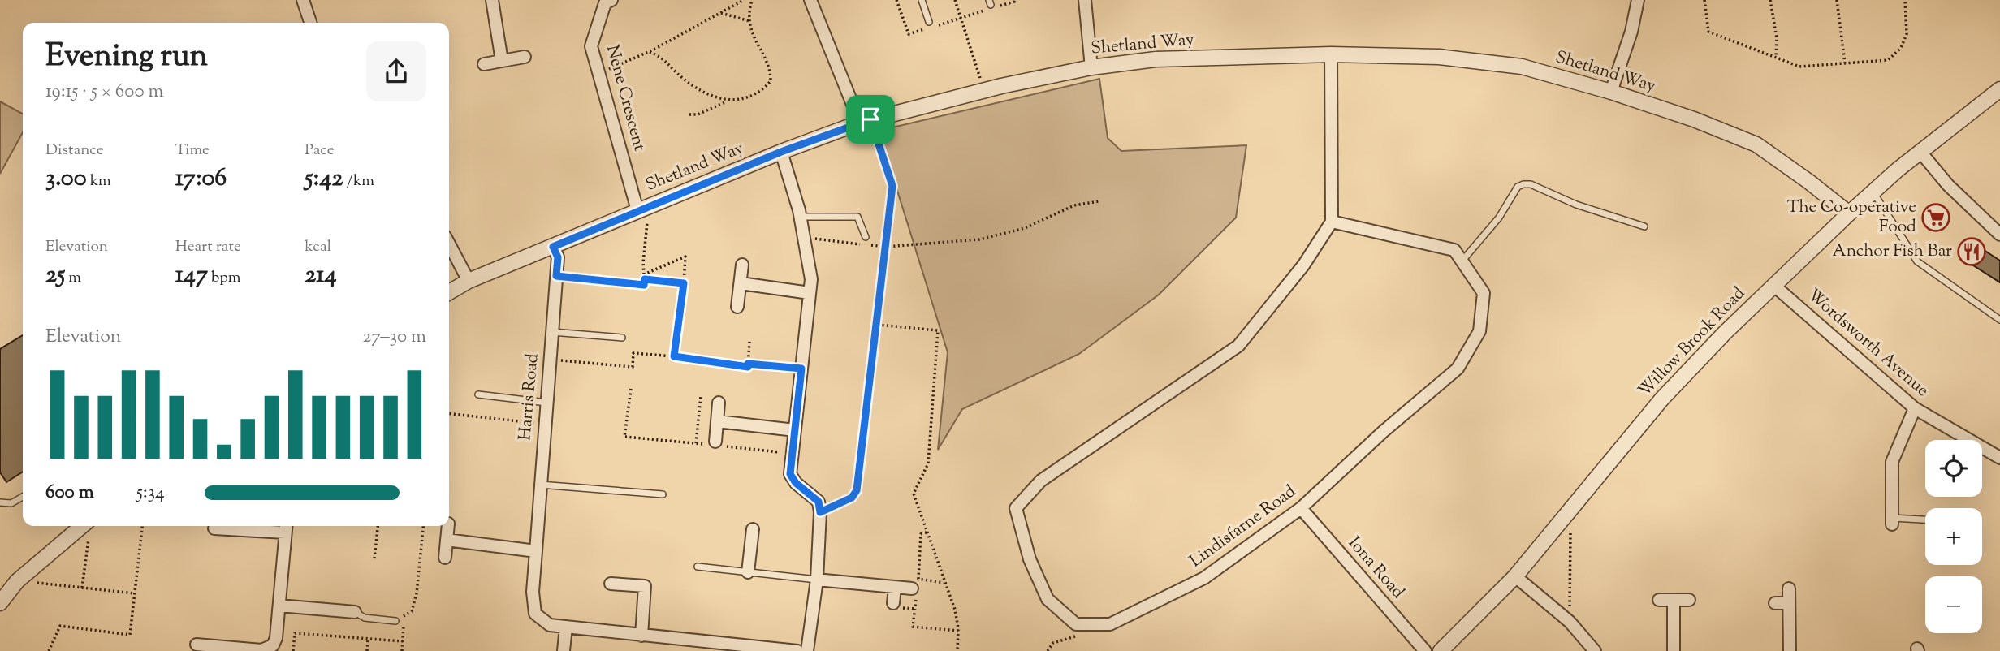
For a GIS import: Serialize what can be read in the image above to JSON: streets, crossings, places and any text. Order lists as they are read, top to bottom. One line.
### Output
{"streets":{"street":["Shetland Way","Nene Crescent","Willow Brook Road","Wordsworth Avenue","Harris Road","Lindisfarne Road","Iona Road"]},"crossings":[["Shetland Way","Nene Crescent"],["Shetland Way","Willow Brook Road"],["Shetland Way","Harris Road"],["Willow Brook Road","Wordsworth Avenue"],["Lindisfarne Road","Iona Road"]],"places":{"supermarket":["The Co-operative Food"],"restaurant":["Anchor Fish Bar"]},"page":{"heading":["Evening run","19:15 · 5 × 600 m"],"stats":[["Distance","3.00 km"],["Time","17:06"],["Pace","5:42 /km"],["Elevation","25 m"],["Heart rate","147 bpm"],["kcal","214"]],"chart":["Elevation","27–30 m"],"map_buttons":["+","−"],"list":[{"name":"600 m","note":"5:34"}]}}
